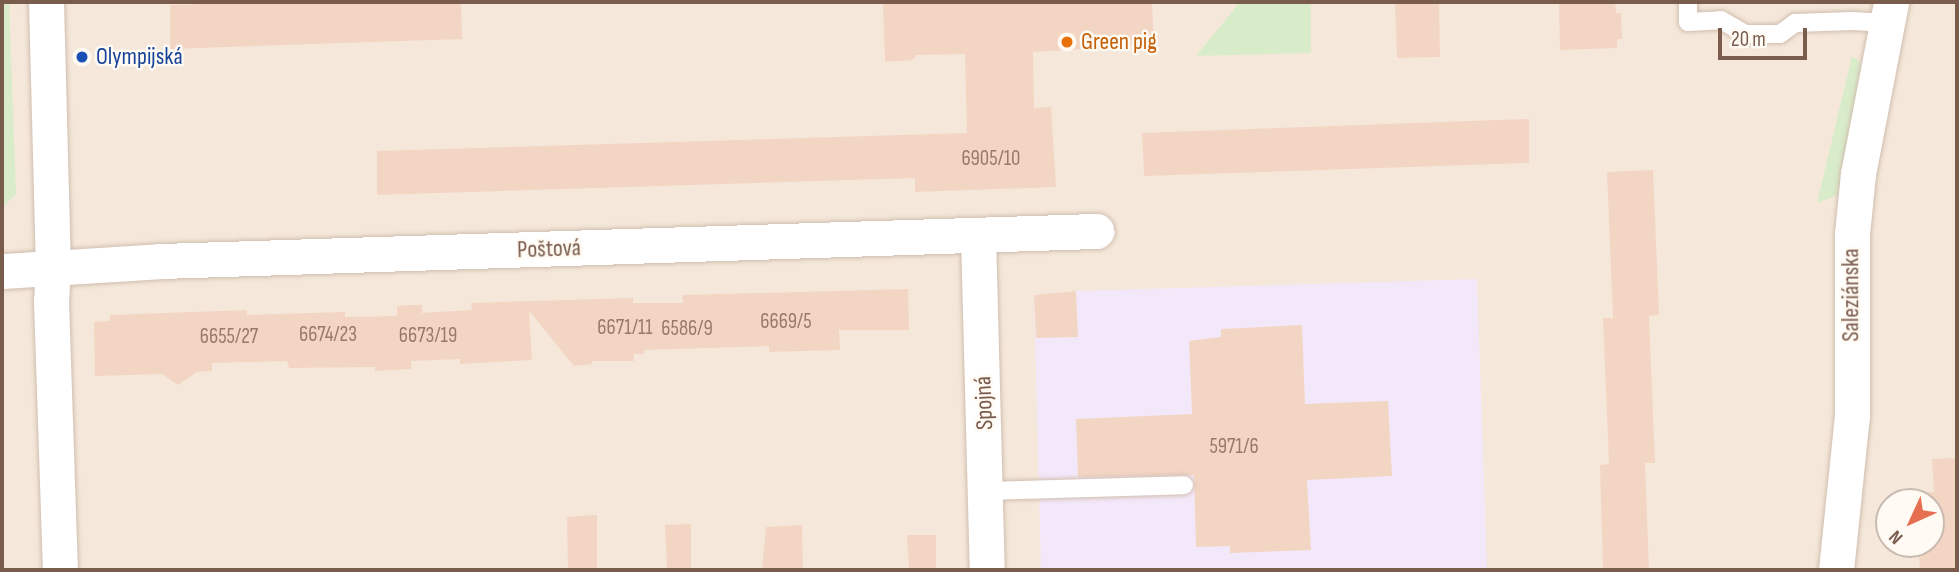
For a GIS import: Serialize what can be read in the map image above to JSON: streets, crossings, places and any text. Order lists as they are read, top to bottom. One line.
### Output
{"streets":{"street":["Poštová","Saleziánska","Spojná"]},"crossings":[["Poštová","Spojná"]],"places":["Green pig","Olympijská"],"house_numbers":["6905/10","6669/5","6671/11","6586/9","6674/23","6673/19","6655/27","5971/6"],"scale_bar":"20 m","north":"bottom left"}
